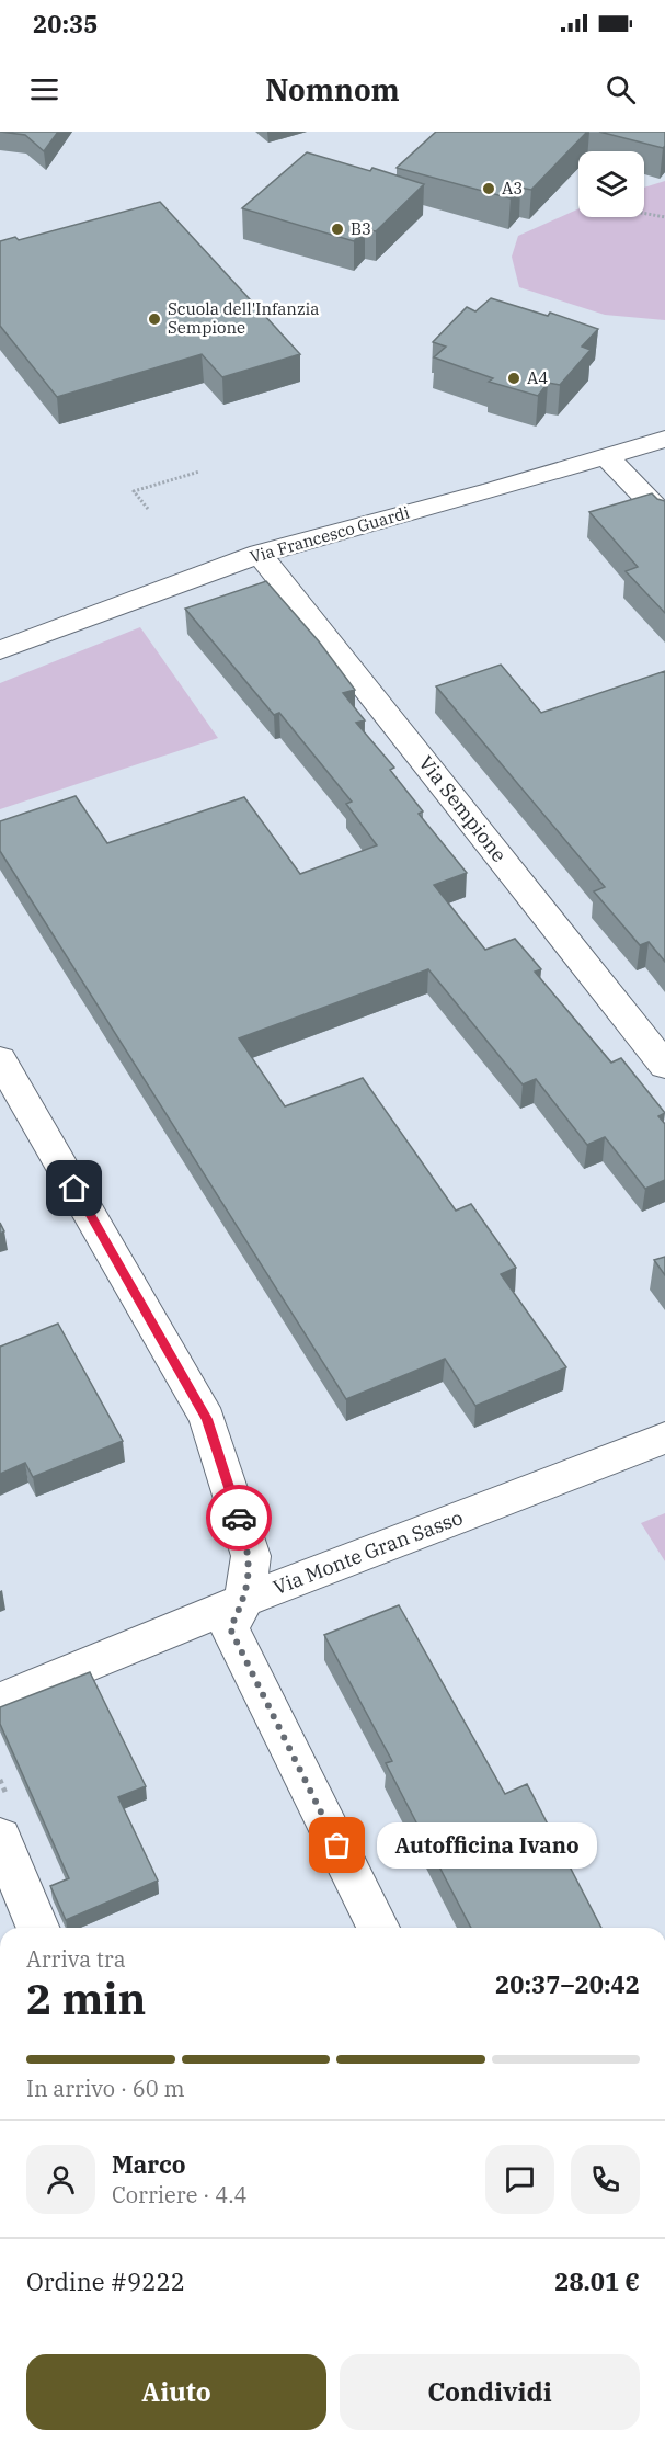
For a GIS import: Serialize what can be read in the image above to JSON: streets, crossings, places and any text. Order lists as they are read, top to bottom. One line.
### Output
{"streets":{"street":["Via Francesco Guardi","Via Sempione","Via Monte Gran Sasso"]},"crossings":[["Via Francesco Guardi","Via Sempione"]],"places":["A3","B3","Scuola dell'Infanzia Sempione","A4","Autofficina Ivano"],"page":{"status":"20:35","header":"Nomnom","bubble":"Autofficina Ivano","heading":["2 min","Arriva tra","20:37–20:42"],"panel":["Marco","Corriere · 4.4","Ordine #9222","28.01 €"],"bar":"In arrivo · 60 m","buttons":["Aiuto","Condividi"]}}
